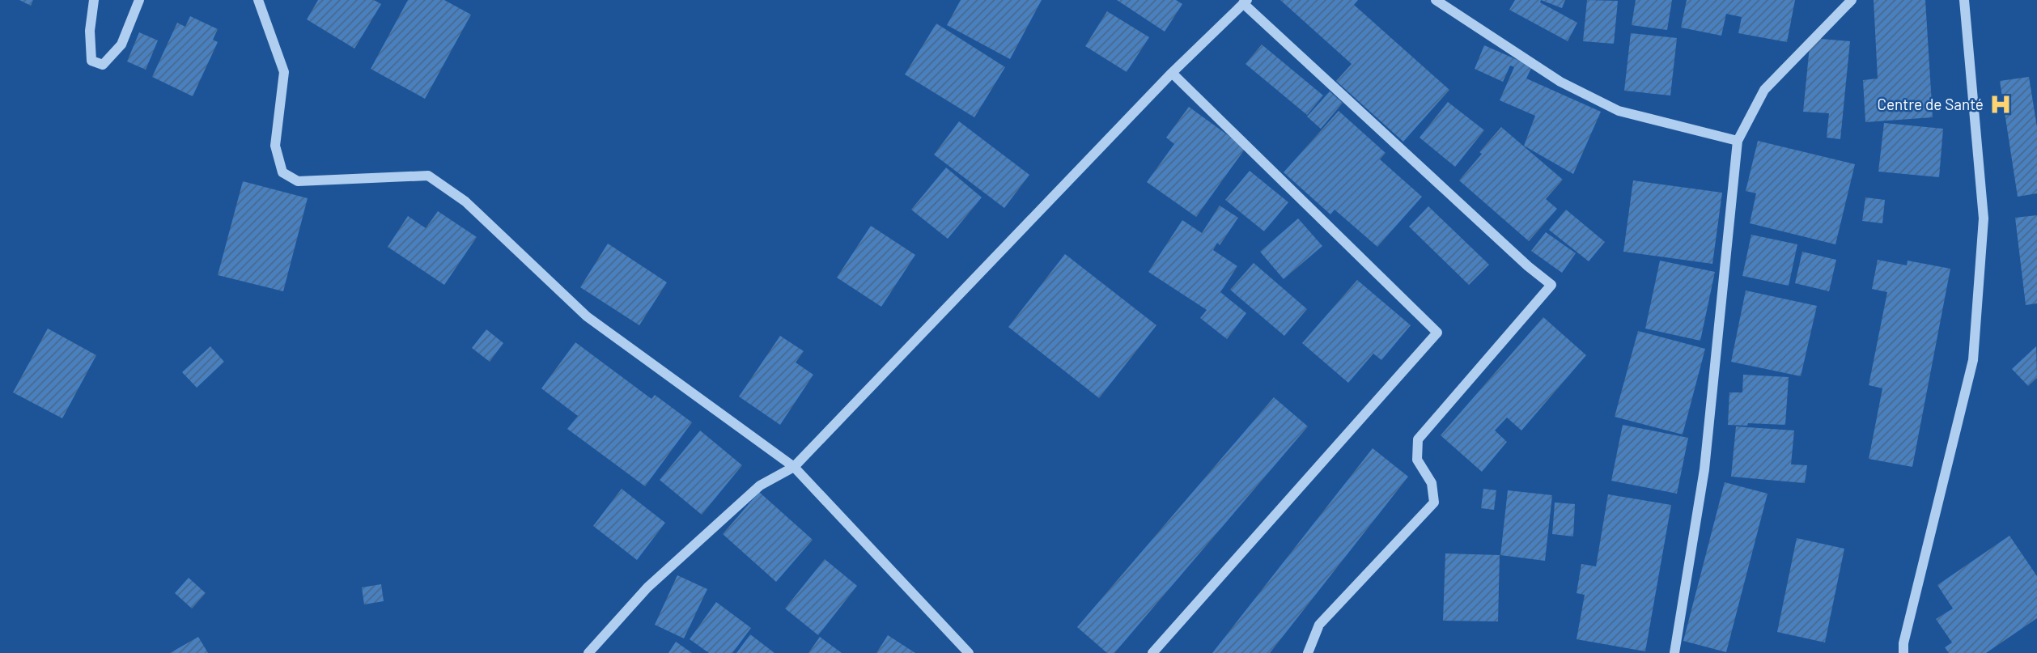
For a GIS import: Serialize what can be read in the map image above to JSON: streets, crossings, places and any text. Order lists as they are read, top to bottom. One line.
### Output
{"places":{"hospital":["Centre de Santé"]}}
